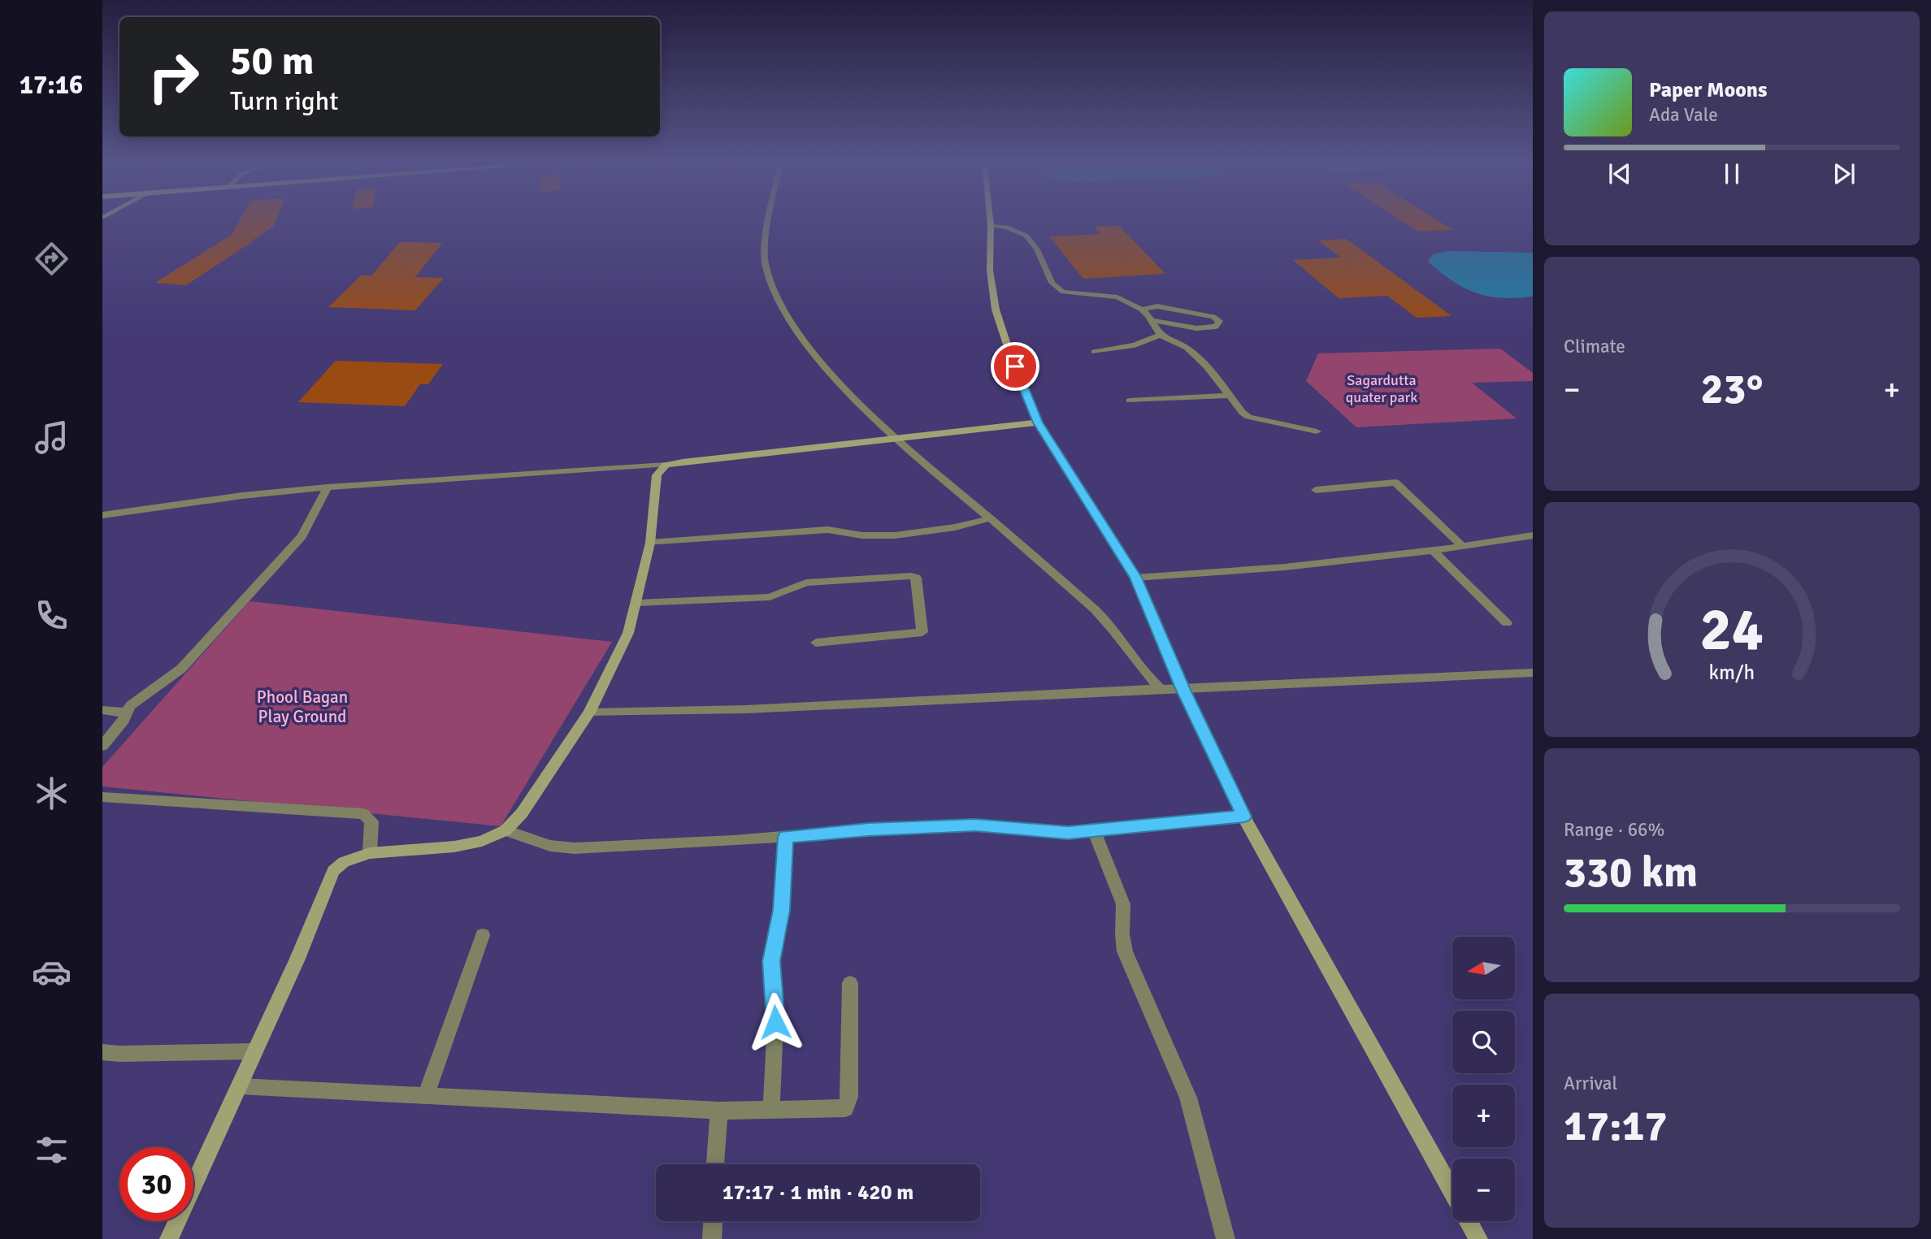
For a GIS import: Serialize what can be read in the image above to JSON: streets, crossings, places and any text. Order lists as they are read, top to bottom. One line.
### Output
{"parks":["Sagardutta quater park","Phool Bagan Play Ground"],"north":"left","page":{"tabs":"17:16","turn":["50 m","Turn right"],"song":["Paper Moons","Ada Vale"],"tile":["Climate",["Range · 66%","330 km"],["Arrival","17:17"]],"heat":["−","23°","+"],"map_buttons":["+","−"],"limit":"30","trip":"17:17 · 1 min · 420 m","gauge":["24","km/h"]}}
